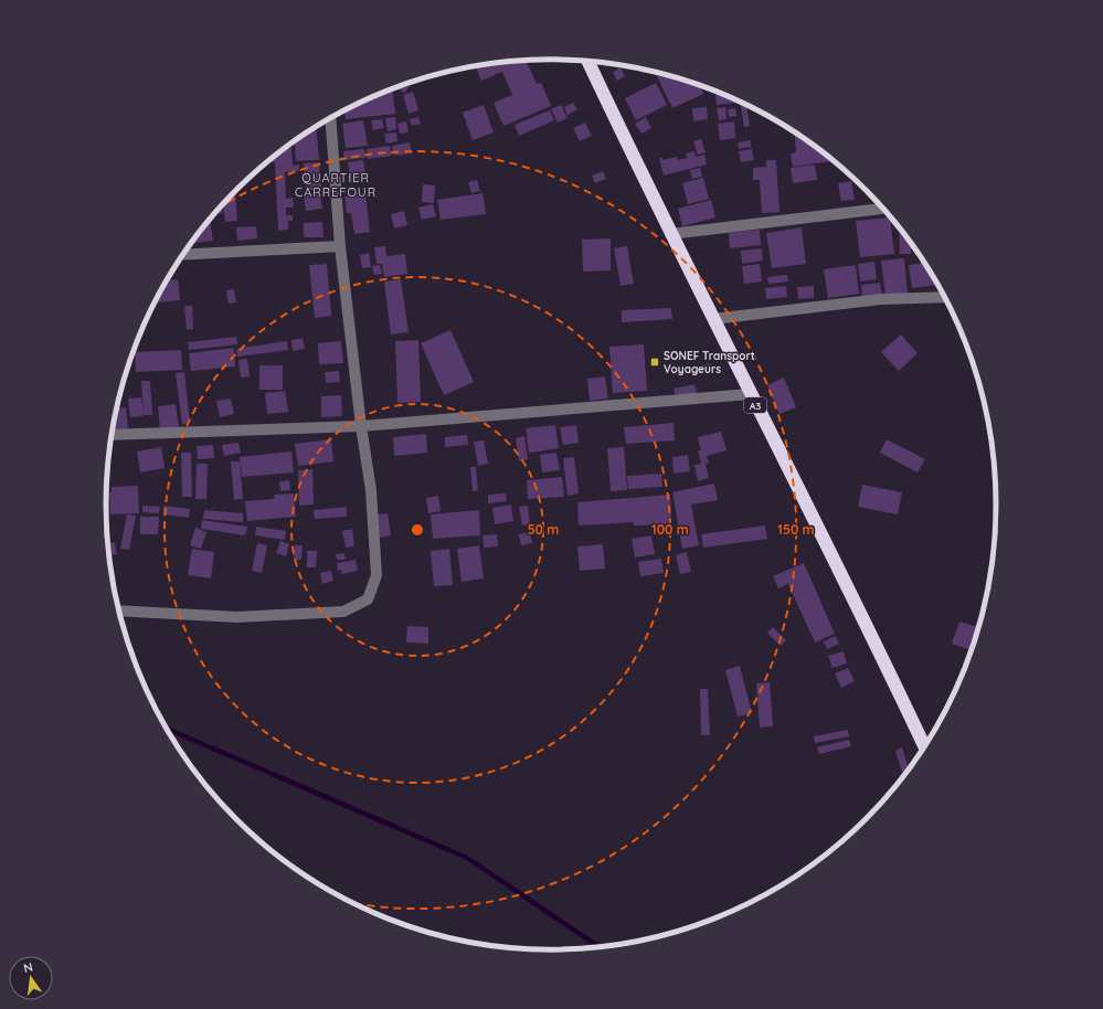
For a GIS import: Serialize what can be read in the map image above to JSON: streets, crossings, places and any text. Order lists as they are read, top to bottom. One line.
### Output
{"streets":{"highway":["A3"]},"districts":["QUARTIER CARREFOUR"],"places":{"transit":["SONEF Transport Voyageurs"]},"north":"top","rings":["50 m","100 m","150 m"]}
